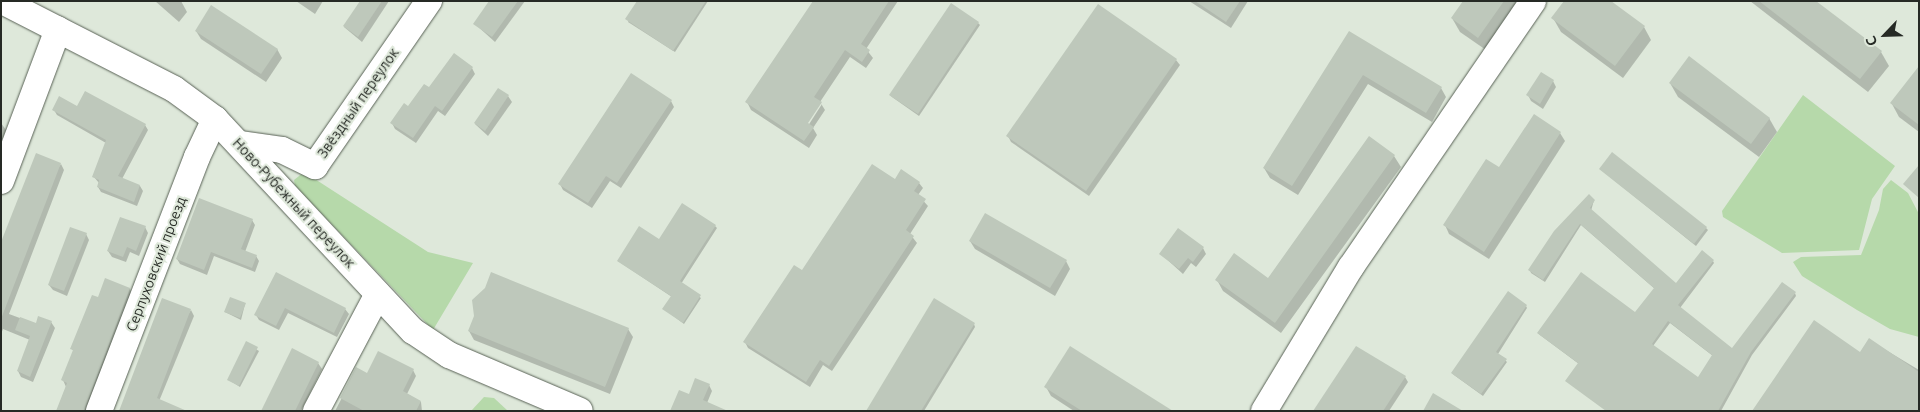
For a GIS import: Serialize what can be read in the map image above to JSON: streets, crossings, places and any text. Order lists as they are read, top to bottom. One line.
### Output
{"streets":{"street":["Звёздный переулок","Ново-Рубежный переулок","Серпуховский проезд"]},"crossings":[["Звёздный переулок","Ново-Рубежный переулок"],["Ново-Рубежный переулок","Серпуховский проезд"]],"north":"bottom left"}
